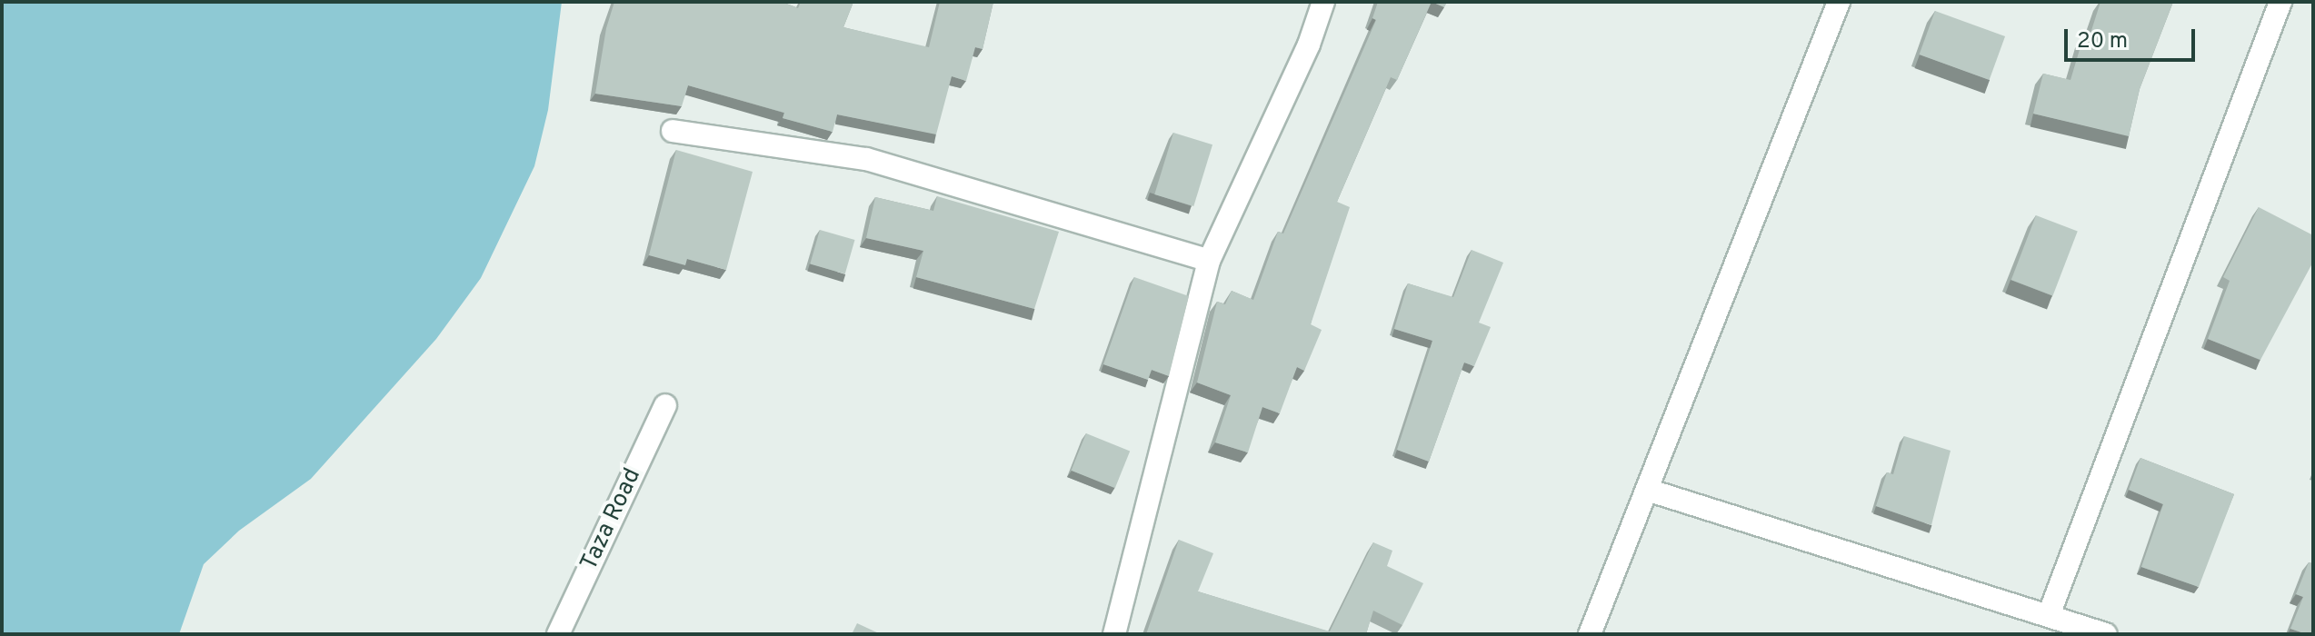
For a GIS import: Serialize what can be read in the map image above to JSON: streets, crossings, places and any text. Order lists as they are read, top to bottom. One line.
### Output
{"streets":{"street":["Taza Road"]},"scale_bar":"20 m"}
